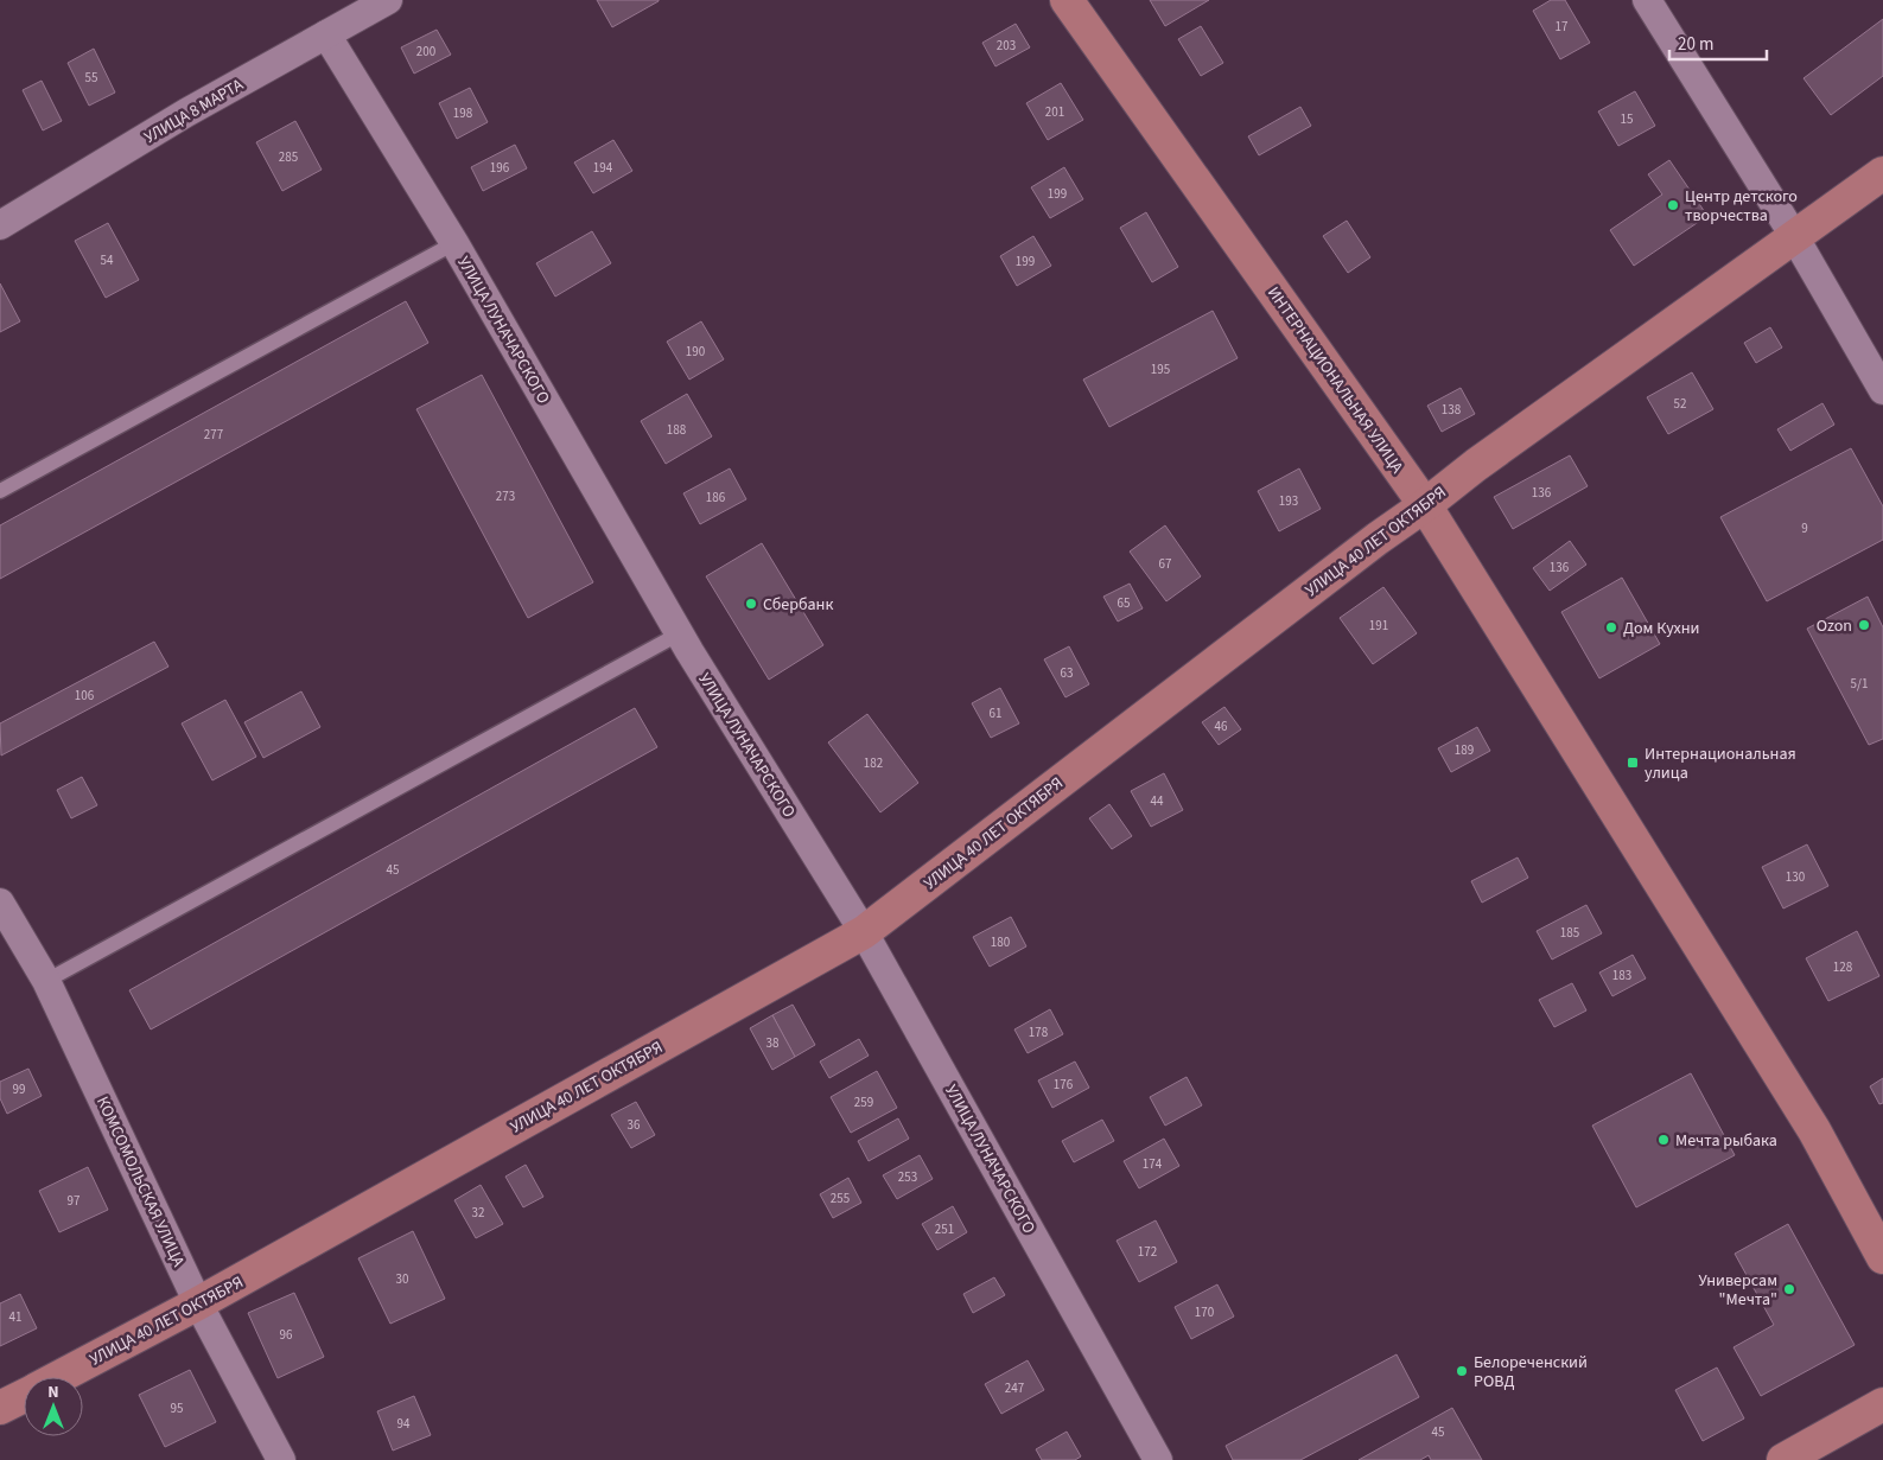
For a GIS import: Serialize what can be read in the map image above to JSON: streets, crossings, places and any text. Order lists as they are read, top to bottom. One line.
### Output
{"streets":{"street":["УЛИЦА 8 МАРТА","УЛИЦА ЛУНАЧАРСКОГО","ИНТЕРНАЦИОНАЛЬНАЯ УЛИЦА","УЛИЦА 40 ЛЕТ ОКТЯБРЯ","КОМСОМОЛЬСКАЯ УЛИЦА"]},"crossings":[["УЛИЦА 8 МАРТА","УЛИЦА ЛУНАЧАРСКОГО"],["УЛИЦА ЛУНАЧАРСКОГО","УЛИЦА 40 ЛЕТ ОКТЯБРЯ"],["ИНТЕРНАЦИОНАЛЬНАЯ УЛИЦА","УЛИЦА 40 ЛЕТ ОКТЯБРЯ"],["УЛИЦА 40 ЛЕТ ОКТЯБРЯ","КОМСОМОЛЬСКАЯ УЛИЦА"]],"places":{"other":["Центр детского творчества","Сбербанк","Ozon","Дом Кухни","Мечта рыбака","Универсам \"Мечта\"","Белореченский РОВД"],"transit":["Интернациональная улица"]},"house_numbers":["17","203","200","55","201","198","15","285","196","194","199","54","199","190","195","52","138","188","277","136","273","186","193","9","67","136","65","191","63","5/1","106","61","46","189","182","44","45","130","185","180","128","183","178","38","176","99","259","36","174","253","255","97","32","251","172","30","170","41","96","247","95","94","45"],"scale_bar":"20 m","north":"top"}
